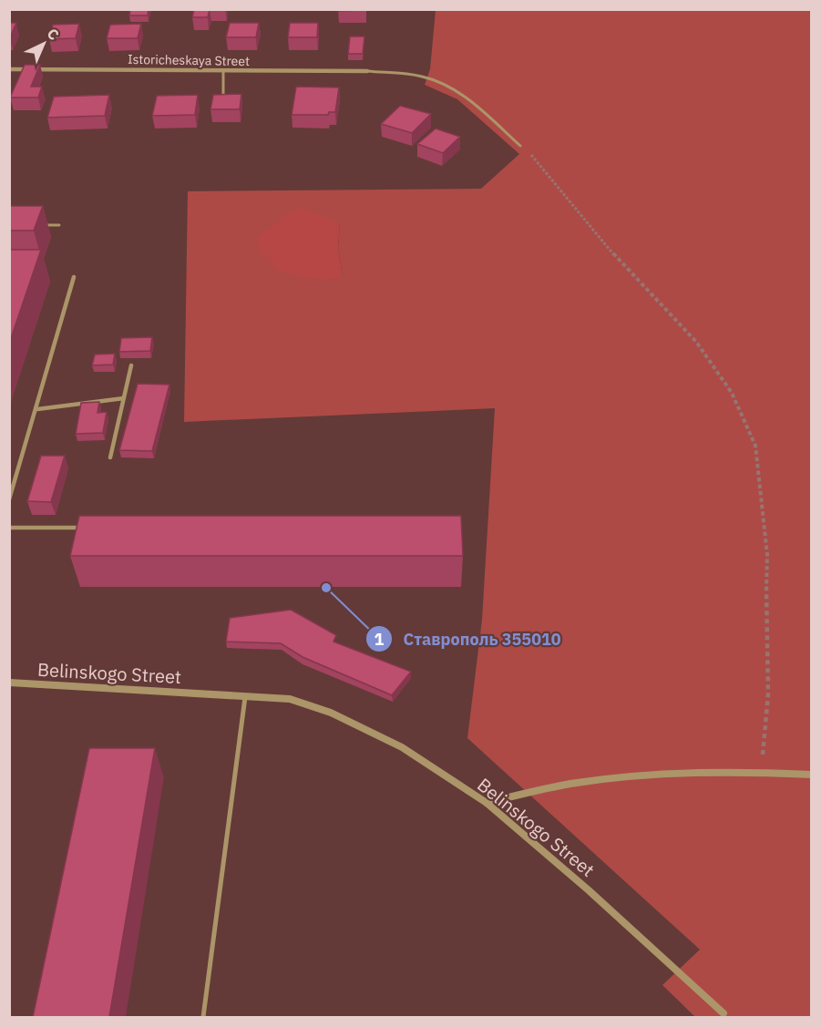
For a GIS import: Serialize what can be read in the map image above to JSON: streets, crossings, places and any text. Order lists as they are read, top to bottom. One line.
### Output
{"streets":{"street":["Istoricheskaya Street","Belinskogo Street"]},"places":["Ставрополь 355010"],"north":"top right"}
